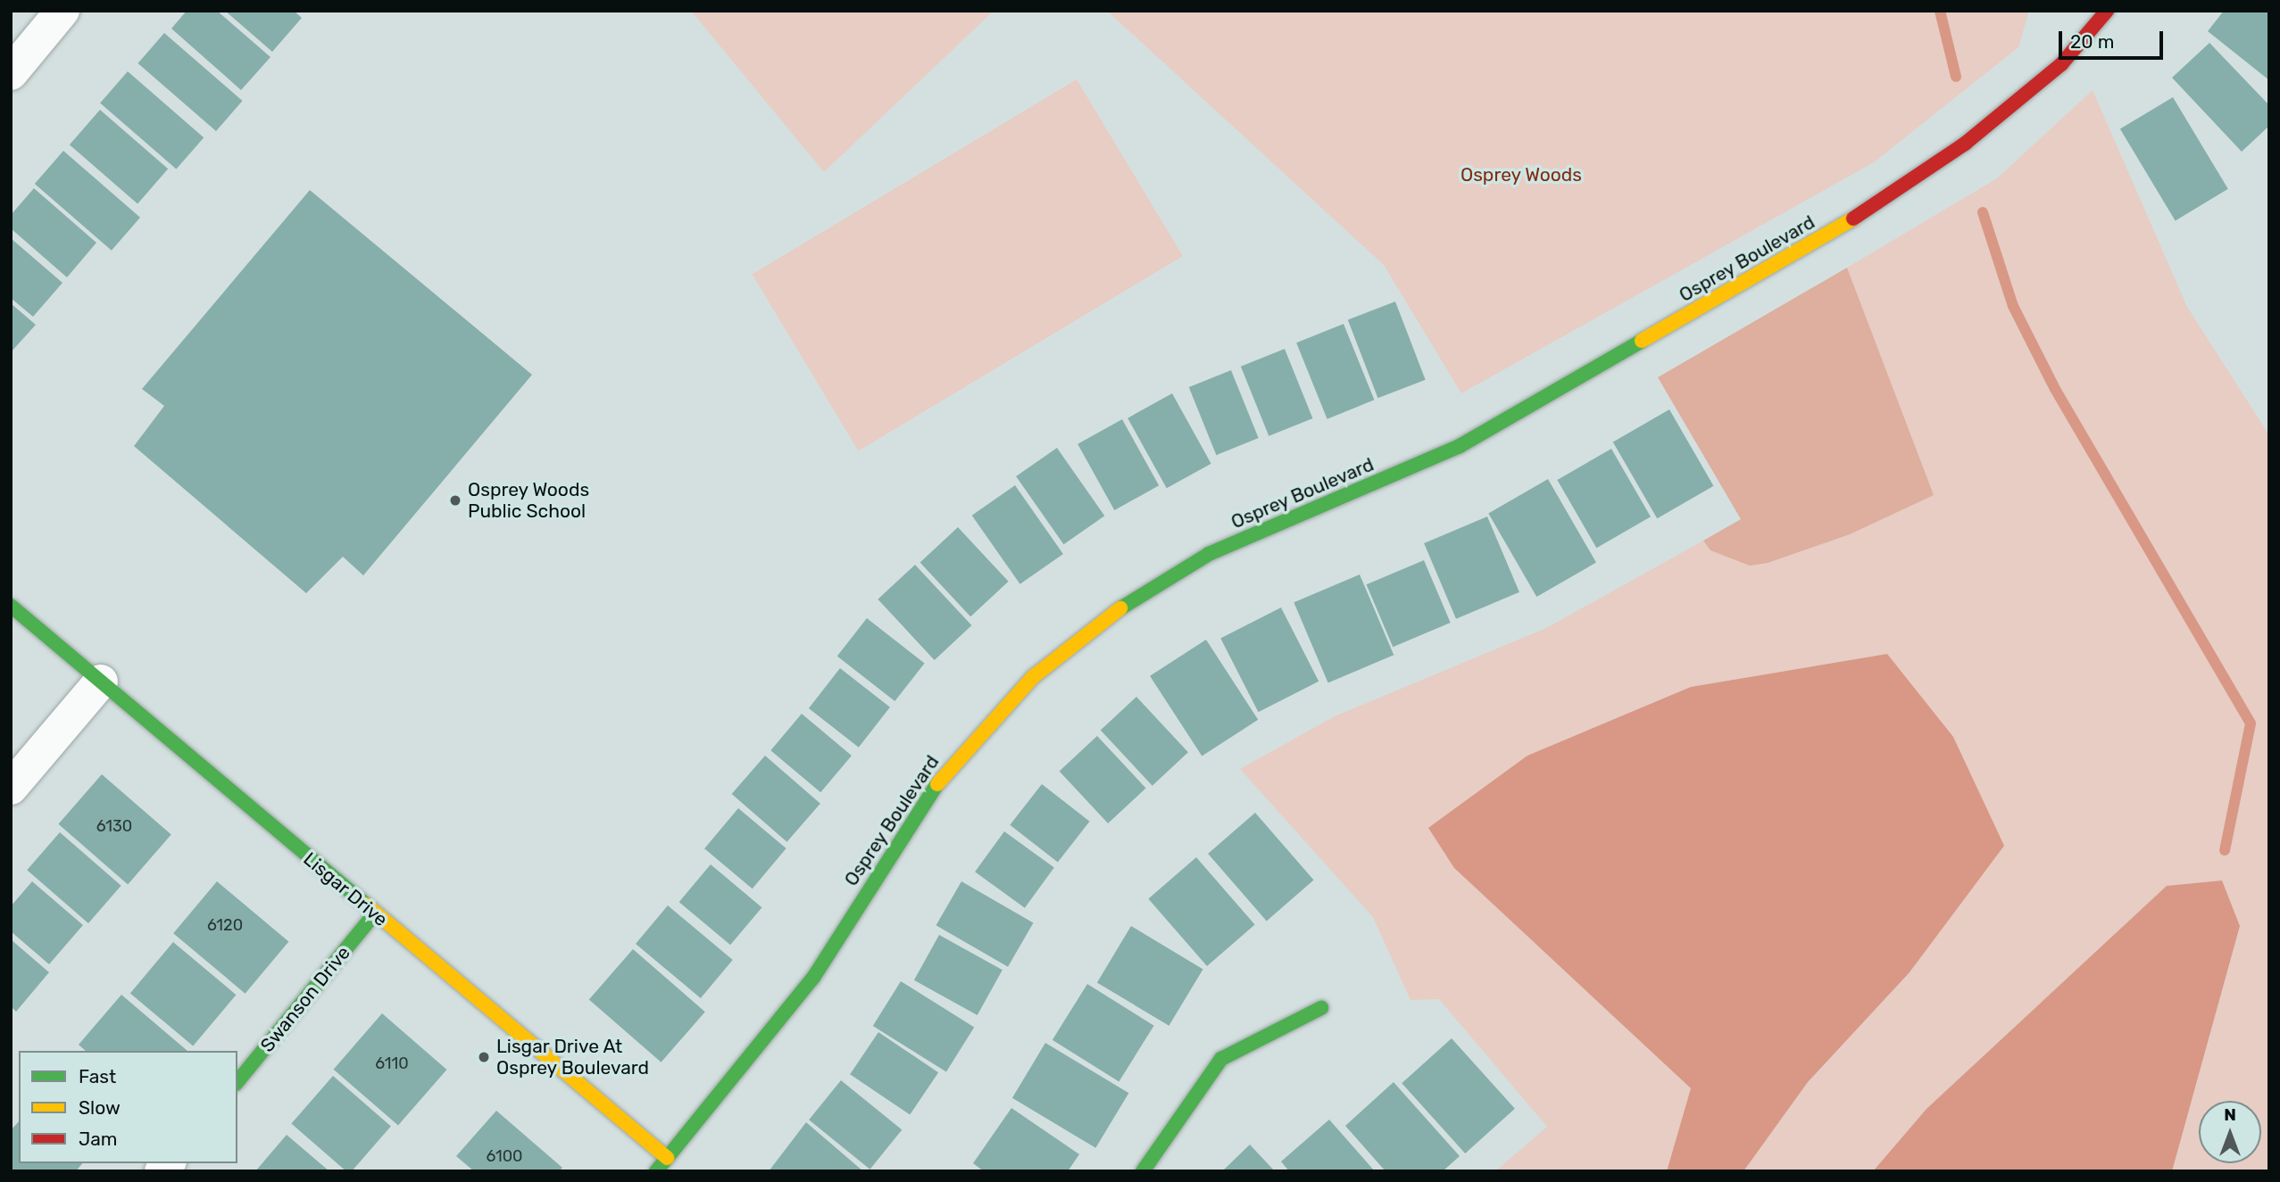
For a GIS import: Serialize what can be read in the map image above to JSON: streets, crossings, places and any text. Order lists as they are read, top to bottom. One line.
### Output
{"streets":{"street":["Osprey Boulevard","Lisgar Drive","Swanson Drive"]},"crossings":[["Osprey Boulevard","Lisgar Drive"],["Lisgar Drive","Swanson Drive"]],"parks":["Osprey Woods"],"places":["Osprey Woods Public School","Lisgar Drive At Osprey Boulevard"],"house_numbers":["6130","6120","6110","6100"],"legend":["Fast","Slow","Jam"],"scale_bar":"20 m","north":"top"}
